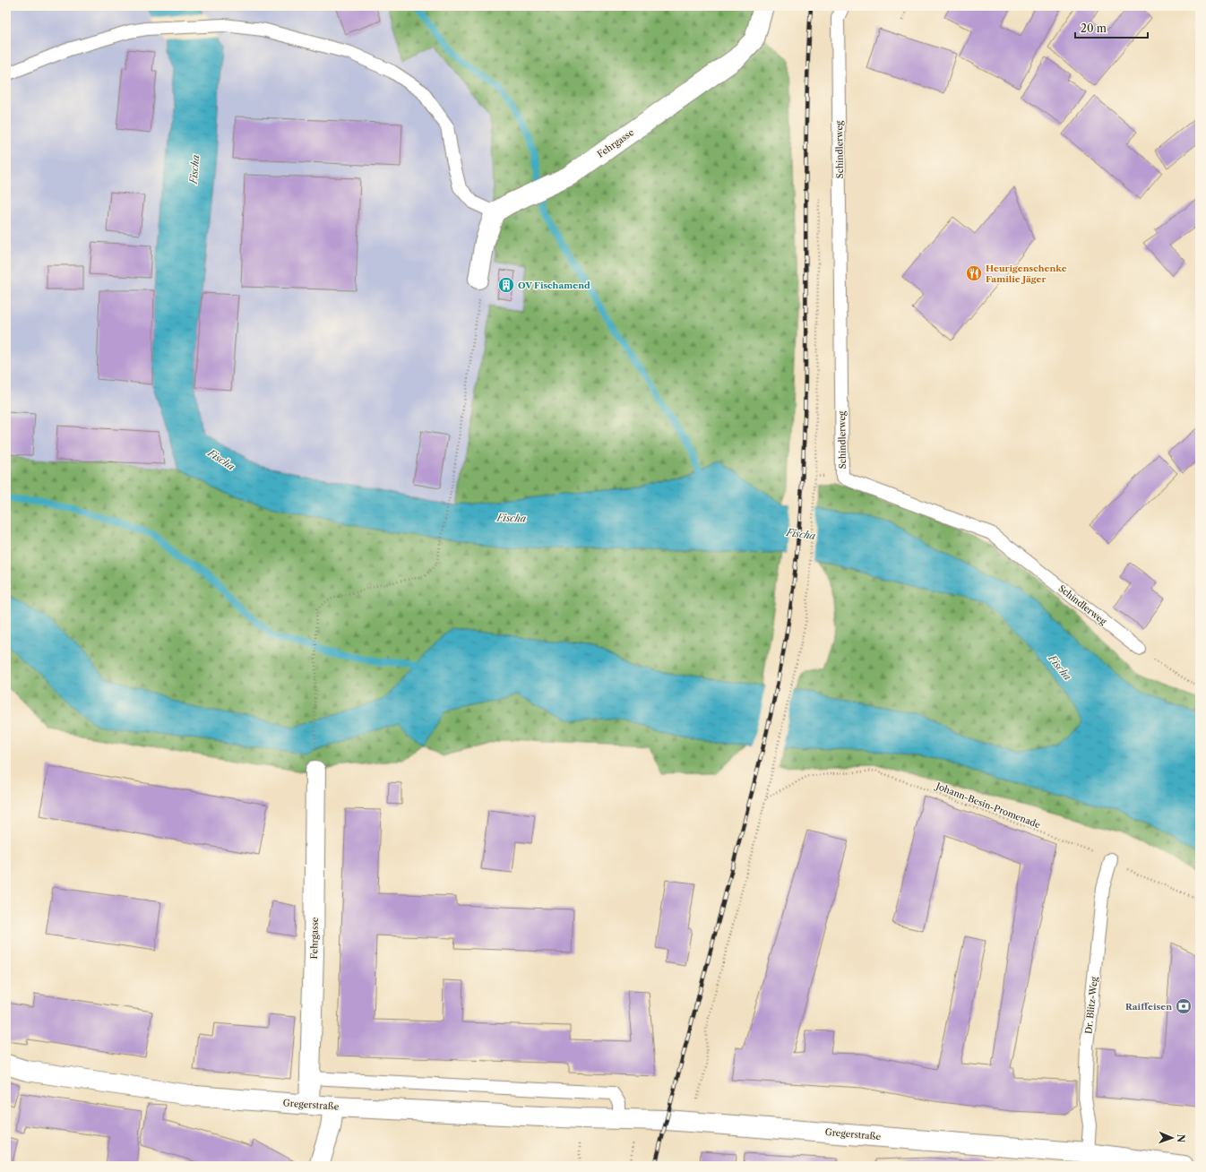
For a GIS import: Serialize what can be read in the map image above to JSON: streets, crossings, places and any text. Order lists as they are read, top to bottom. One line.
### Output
{"streets":{"street":["Fehrgasse","Gregerstraße"],"lane":["Schindlerweg","Dr. Blitz-Weg"],"path":["Johann-Besin-Promenade"]},"crossings":[["Fehrgasse","Gregerstraße"],["Johann-Besin-Promenade","Dr. Blitz-Weg"],["Dr. Blitz-Weg","Gregerstraße"]],"water":["Fischa"],"places":{"restaurant":["Heurigenschenke Familie Jäger"],"building":["OV Fischamend"],"bank":["Raiffeisen"]},"scale_bar":"20 m","north":"right"}
